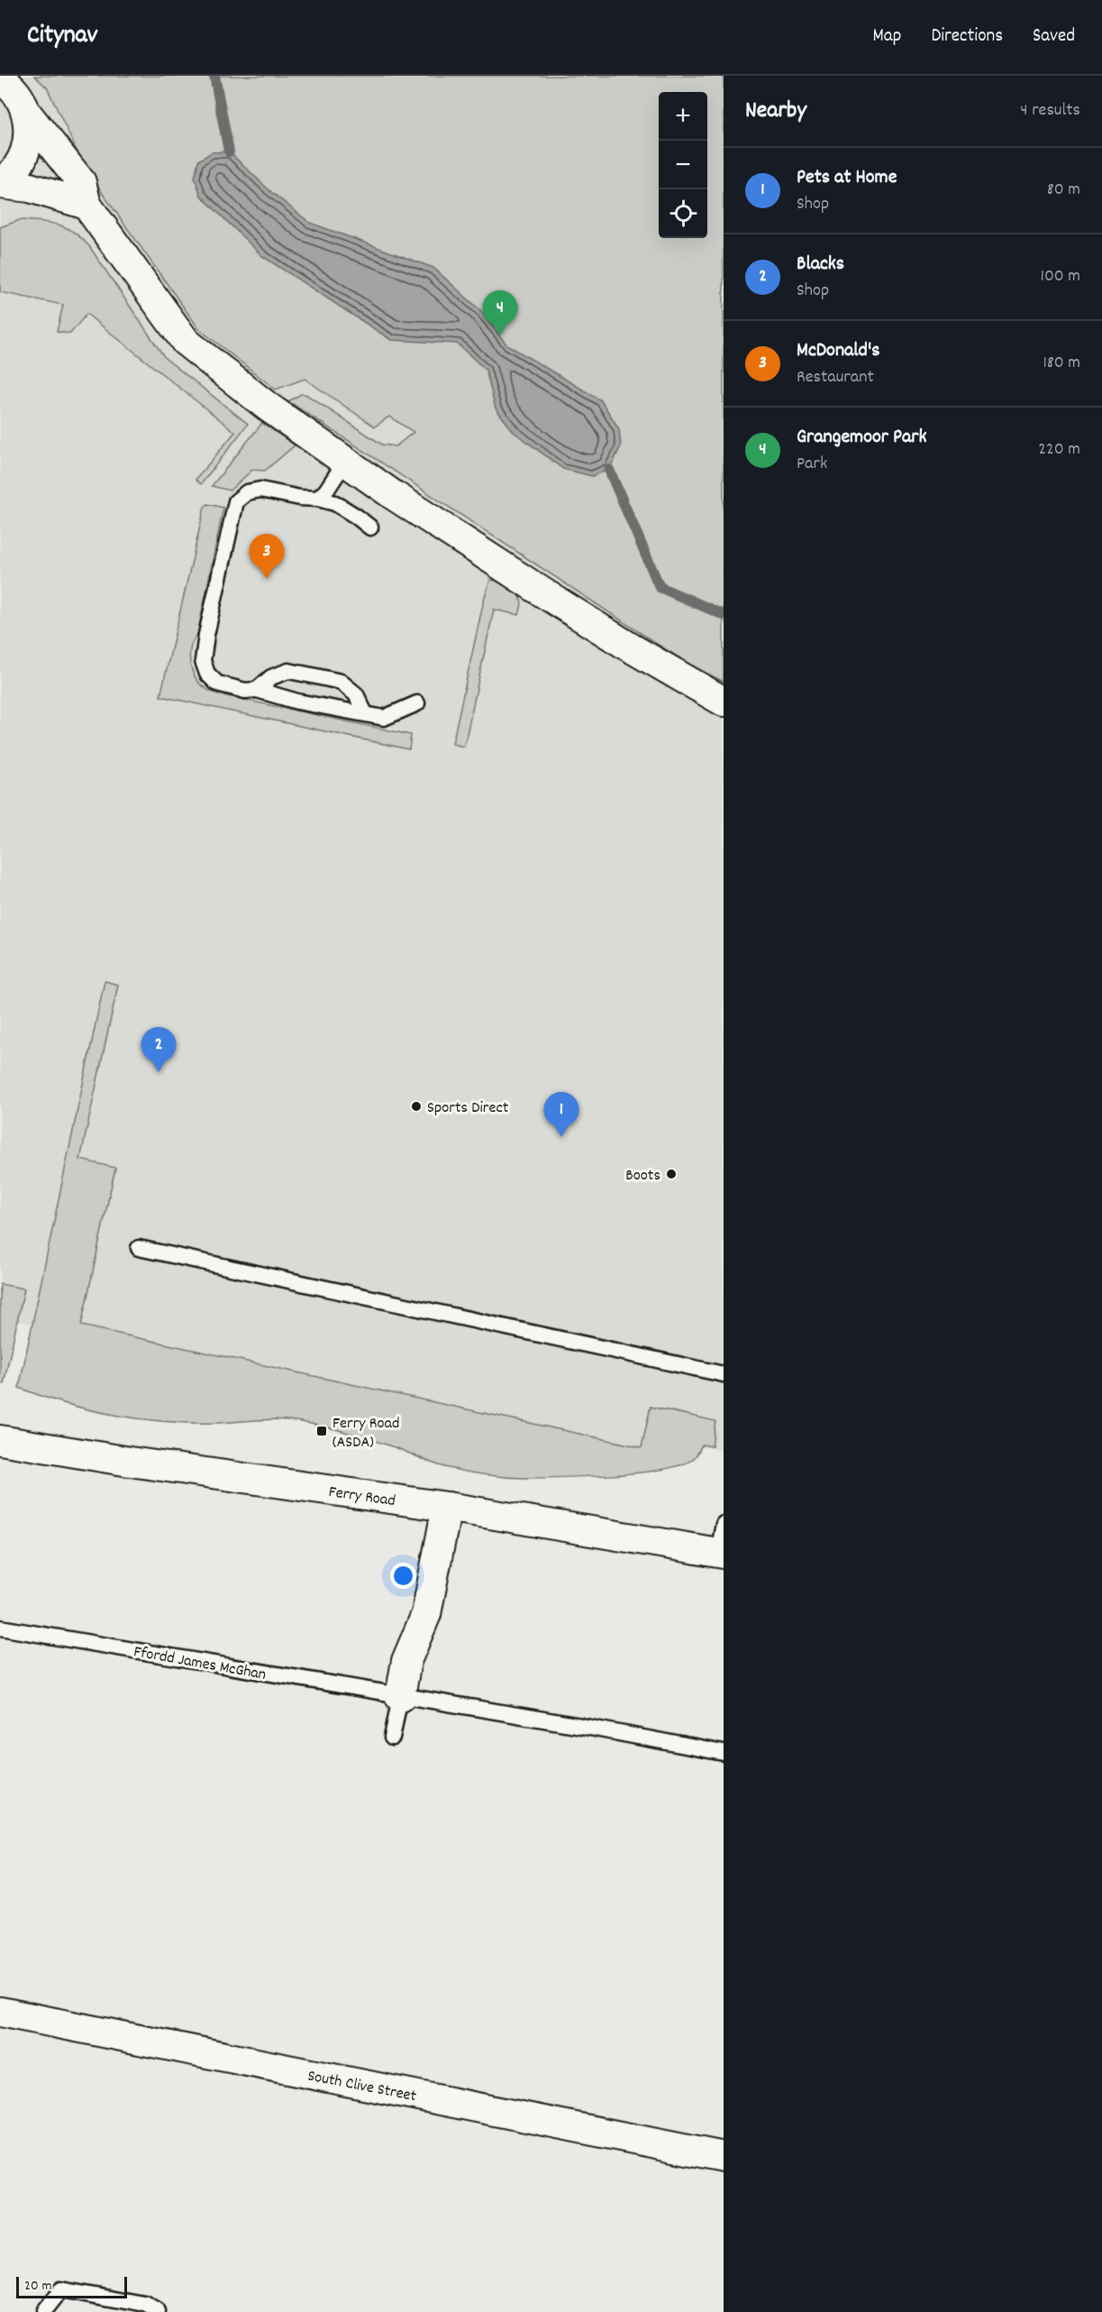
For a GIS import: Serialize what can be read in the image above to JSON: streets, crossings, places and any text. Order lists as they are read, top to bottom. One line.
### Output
{"streets":{"street":["Ferry Road","South Clive Street"],"lane":["Ffordd James McGhan"]},"places":{"other":["Sports Direct","Boots"],"transit":["Ferry Road (ASDA)"]},"scale_bar":"20 m","page":{"header":"Citynav","nav":["Map","Directions","Saved"],"heading":["Nearby","4 results"],"map_buttons":["+","−"],"list":[{"mark":"1","name":"Pets at Home","note":"Shop","value":"80 m"},{"mark":"2","name":"Blacks","note":"Shop","value":"100 m"},{"mark":"3","name":"McDonald's","note":"Restaurant","value":"180 m"},{"mark":"4","name":"Grangemoor Park","note":"Park","value":"220 m"}],"pins":["4","3","2","1"],"scale":"20 m"}}
